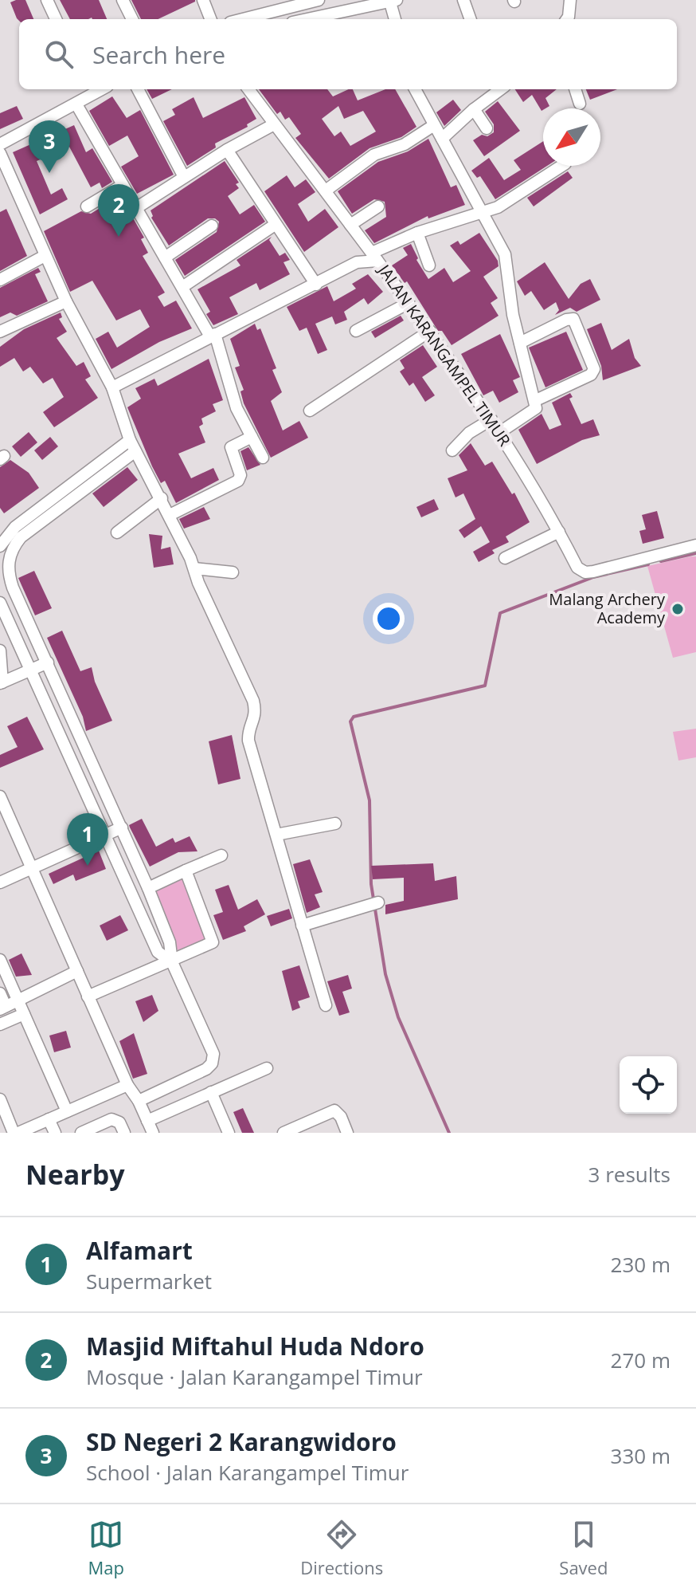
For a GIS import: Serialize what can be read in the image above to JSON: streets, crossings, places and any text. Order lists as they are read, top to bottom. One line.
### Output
{"streets":{"street":["JALAN KARANGAMPEL TIMUR"]},"places":["Malang Archery Academy"],"north":"bottom left","page":{"search":"Search here","pins":["3","2","1"],"heading":["Nearby","3 results"],"list":[{"mark":"1","name":"Alfamart","note":"Supermarket","value":"230 m"},{"mark":"2","name":"Masjid Miftahul Huda Ndoro","note":"Mosque · Jalan Karangampel Timur","value":"270 m"},{"mark":"3","name":"SD Negeri 2 Karangwidoro","note":"School · Jalan Karangampel Timur","value":"330 m"}],"nav":["Map","Directions","Saved"]}}
